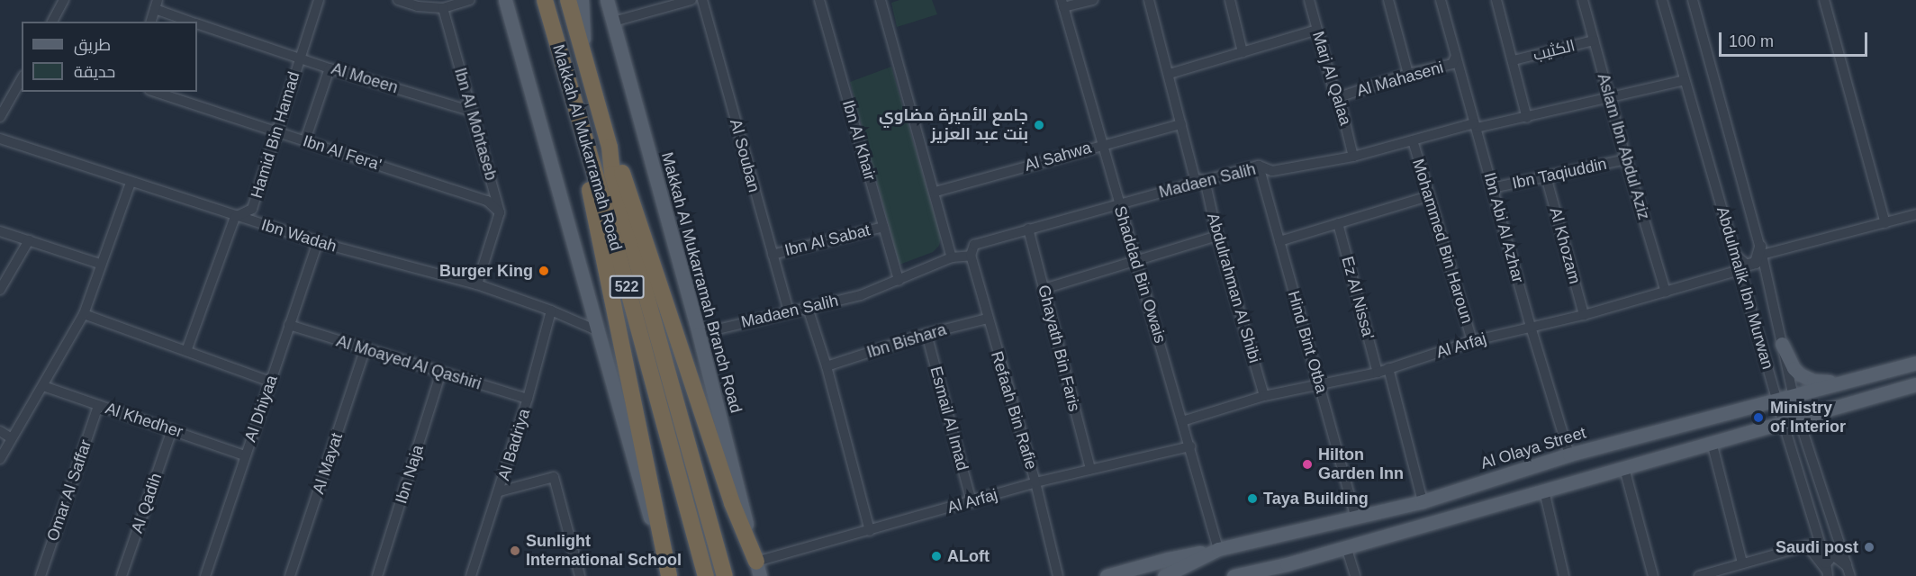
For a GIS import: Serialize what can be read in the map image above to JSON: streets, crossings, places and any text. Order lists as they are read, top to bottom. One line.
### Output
{"streets":{"highway":["Makkah Al Mukarramah Road","522"],"main road":["Makkah Al Mukarramah Branch Road","Al Olaya Street"],"street":["الكثيب","Al Moeen","Marj Al Qalaa","Al Mahaseni","Ibn Al Mohtaseb","Hamid Bin Hamad","Ibn Al Khair","Aslam Ibn Abdul Aziz","Ibn Al Fera'","Al Souban","Al Sahwa","Ibn Taqiuddin","Madaen Salih","Ibn Abi Al Azhar","Ibn Wadah","Ibn Al Sabat","Mohammed Bin Haroun","Al Khozam","Shaddad Bin Owais","Abdulrahman Al Shibi","Abdulmalik Ibn Murwan","Ez Al Nissa'","Ibn Bishara","Hind Bint Otba","Al Arfaj","Ghayath Bin Faris","Al Moayed Al Qashiri","Al Dhiyaa","Refaah Bin Rafie","Esmail Al Imad","Al Khedher","Al Badriya","Al Mayat","Ibn Naja","Omar Al Saffar","Al Qadih"]},"crossings":[["الكثيب","Aslam Ibn Abdul Aziz"],["Al Moeen","Ibn Al Mohtaseb"],["Al Moeen","Hamid Bin Hamad"],["Marj Al Qalaa","Al Mahaseni"],["Marj Al Qalaa","Madaen Salih"],["Al Mahaseni","Ibn Abi Al Azhar"],["Ibn Al Mohtaseb","Ibn Al Fera'"],["Hamid Bin Hamad","Ibn Al Fera'"],["Hamid Bin Hamad","Ibn Wadah"],["Ibn Al Khair","Madaen Salih"],["Ibn Al Khair","Ibn Al Sabat"],["Aslam Ibn Abdul Aziz","Ibn Taqiuddin"],["Aslam Ibn Abdul Aziz","Madaen Salih"],["Aslam Ibn Abdul Aziz","Al Arfaj"],["Al Souban","Madaen Salih"],["Al Souban","Ibn Al Sabat"],["Al Sahwa","Shaddad Bin Owais"],["Al Sahwa","Abdulrahman Al Shibi"],["Ibn Taqiuddin","Ibn Abi Al Azhar"],["Ibn Taqiuddin","Al Khozam"],["Madaen Salih","Ibn Abi Al Azhar"],["Madaen Salih","Mohammed Bin Haroun"],["Madaen Salih","Shaddad Bin Owais"],["Madaen Salih","Makkah Al Mukarramah Branch Road"],["Madaen Salih","Abdulrahman Al Shibi"],["Madaen Salih","Abdulmalik Ibn Murwan"],["Madaen Salih","Hind Bint Otba"],["Madaen Salih","Ghayath Bin Faris"],["Madaen Salih","Refaah Bin Rafie"],["Ibn Abi Al Azhar","Al Arfaj"],["Ibn Abi Al Azhar","Al Olaya Street"],["Ibn Wadah","Al Dhiyaa"],["Ibn Wadah","Al Badriya"],["Mohammed Bin Haroun","Al Arfaj"],["Al Khozam","Al Arfaj"],["Shaddad Bin Owais","Al Arfaj"],["Shaddad Bin Owais","Al Olaya Street"],["Makkah Al Mukarramah Branch Road","Al Arfaj"],["Abdulrahman Al Shibi","Al Arfaj"],["Abdulmalik Ibn Murwan","Al Arfaj"],["Abdulmalik Ibn Murwan","Al Olaya Street"],["Ez Al Nissa'","Al Arfaj"],["Ibn Bishara","Refaah Bin Rafie"],["Ibn Bishara","Esmail Al Imad"],["Hind Bint Otba","Al Arfaj"],["Hind Bint Otba","Al Olaya Street"],["Al Arfaj","Ghayath Bin Faris"],["Al Arfaj","Refaah Bin Rafie"],["Al Arfaj","Esmail Al Imad"],["Al Moayed Al Qashiri","Al Dhiyaa"],["Al Moayed Al Qashiri","Al Badriya"],["Al Moayed Al Qashiri","Al Mayat"],["Al Moayed Al Qashiri","Ibn Naja"],["Al Dhiyaa","Al Khedher"],["Al Khedher","Omar Al Saffar"],["Al Khedher","Al Qadih"]],"places":["جامع الأميرة مضاوي بنت عبد العزيز","Burger King","Ministry of Interior","Hilton Garden Inn","Taya Building","Saudi post","Sunlight International School","ALoft"],"legend":["طريق","حديقة"],"scale_bar":"100 m"}
